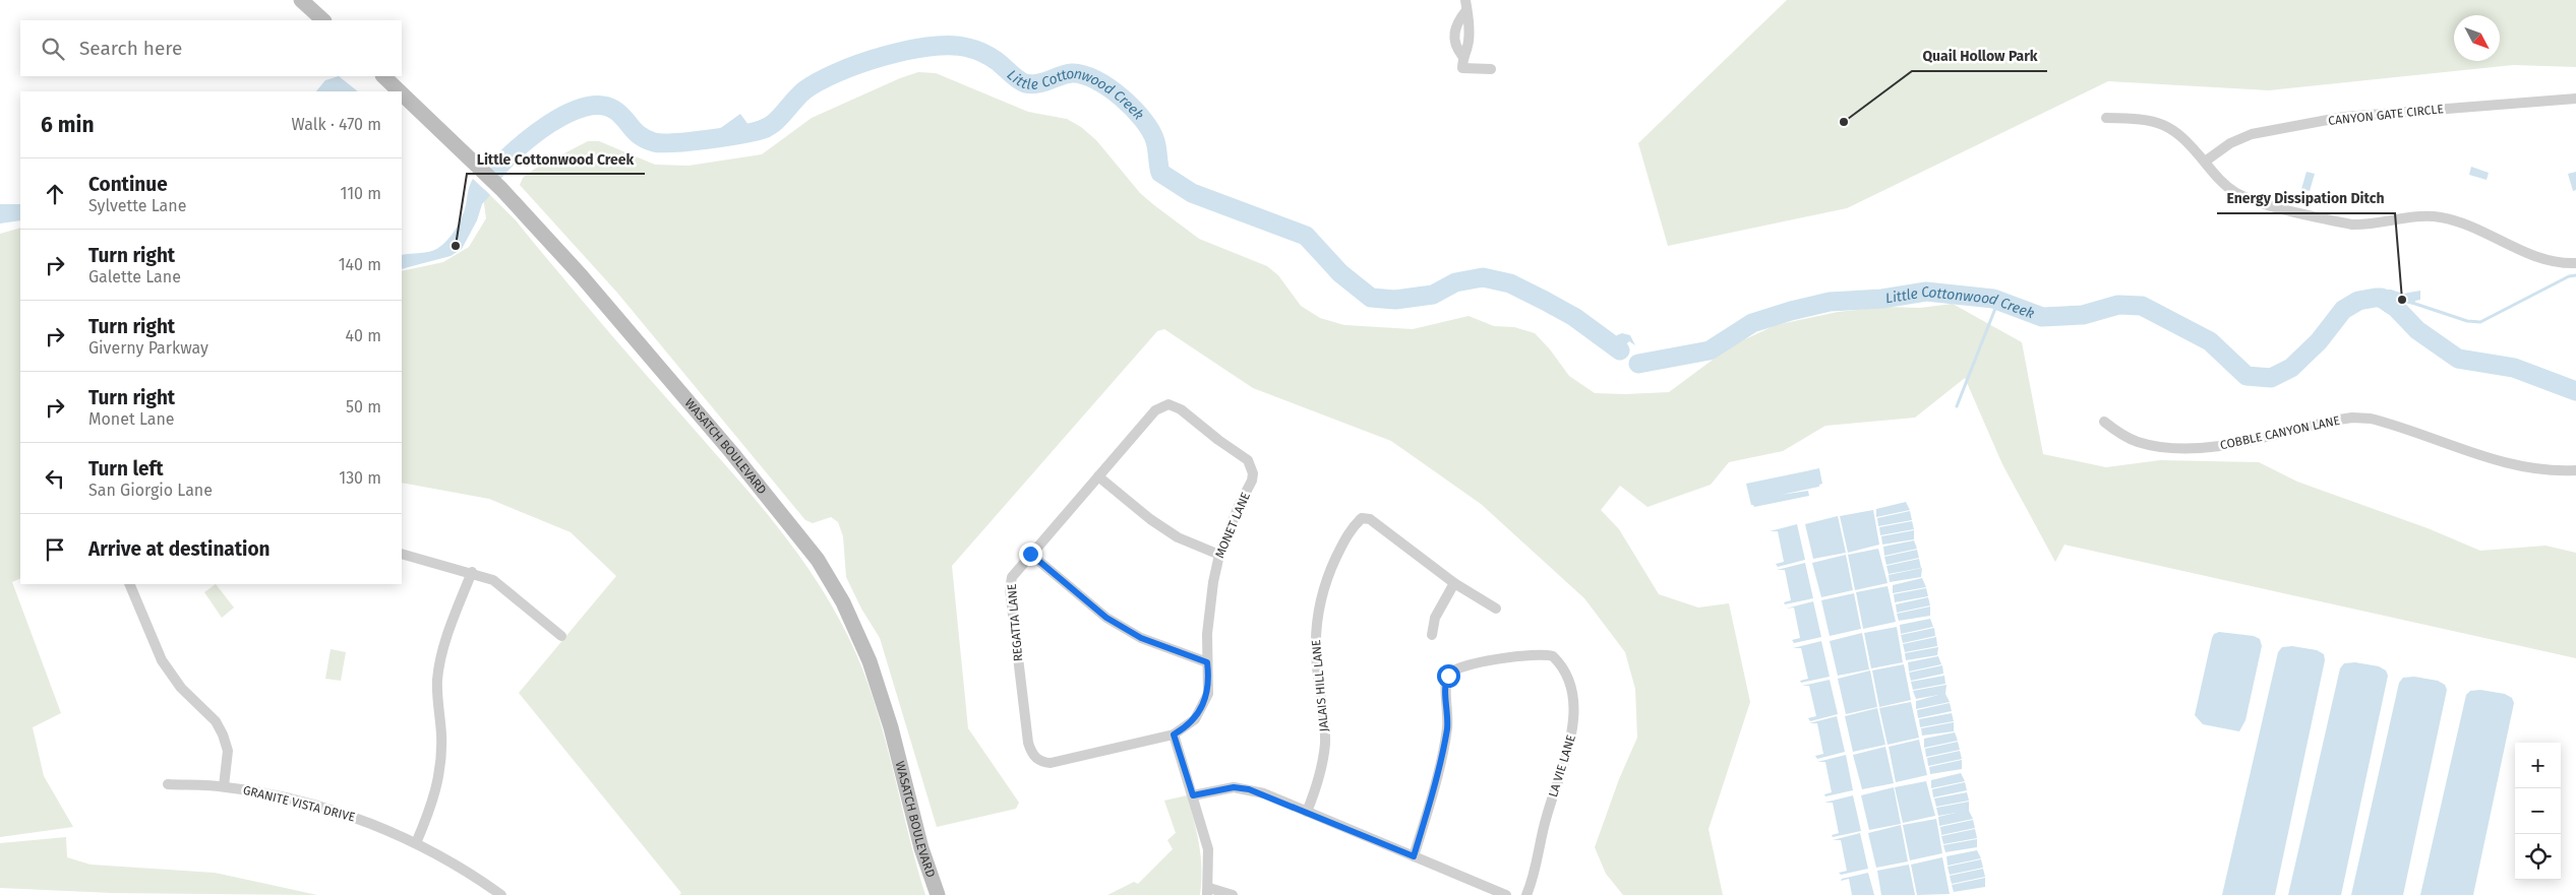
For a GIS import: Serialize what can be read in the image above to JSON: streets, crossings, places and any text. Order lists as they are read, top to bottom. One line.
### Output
{"streets":{"main road":["WASATCH BOULEVARD"],"street":["CANYON GATE CIRCLE","COBBLE CANYON LANE","MONET LANE","REGATTA LANE","JALAIS HILL LANE","LA VIE LANE","GRANITE VISTA DRIVE"]},"crossings":[["MONET LANE","REGATTA LANE"]],"water":["Little Cottonwood Creek"],"places":["Quail Hollow Park","Little Cottonwood Creek","Energy Dissipation Ditch"],"north":"bottom right","page":{"search":"Search here","heading":["6 min","Walk · 470 m"],"list":[["Continue","Sylvette Lane","110 m"],["Turn right","Galette Lane","140 m"],["Turn right","Giverny Parkway","40 m"],["Turn right","Monet Lane","50 m"],["Turn left","San Giorgio Lane","130 m"],"Arrive at destination"],"map_buttons":["+","−"]}}
